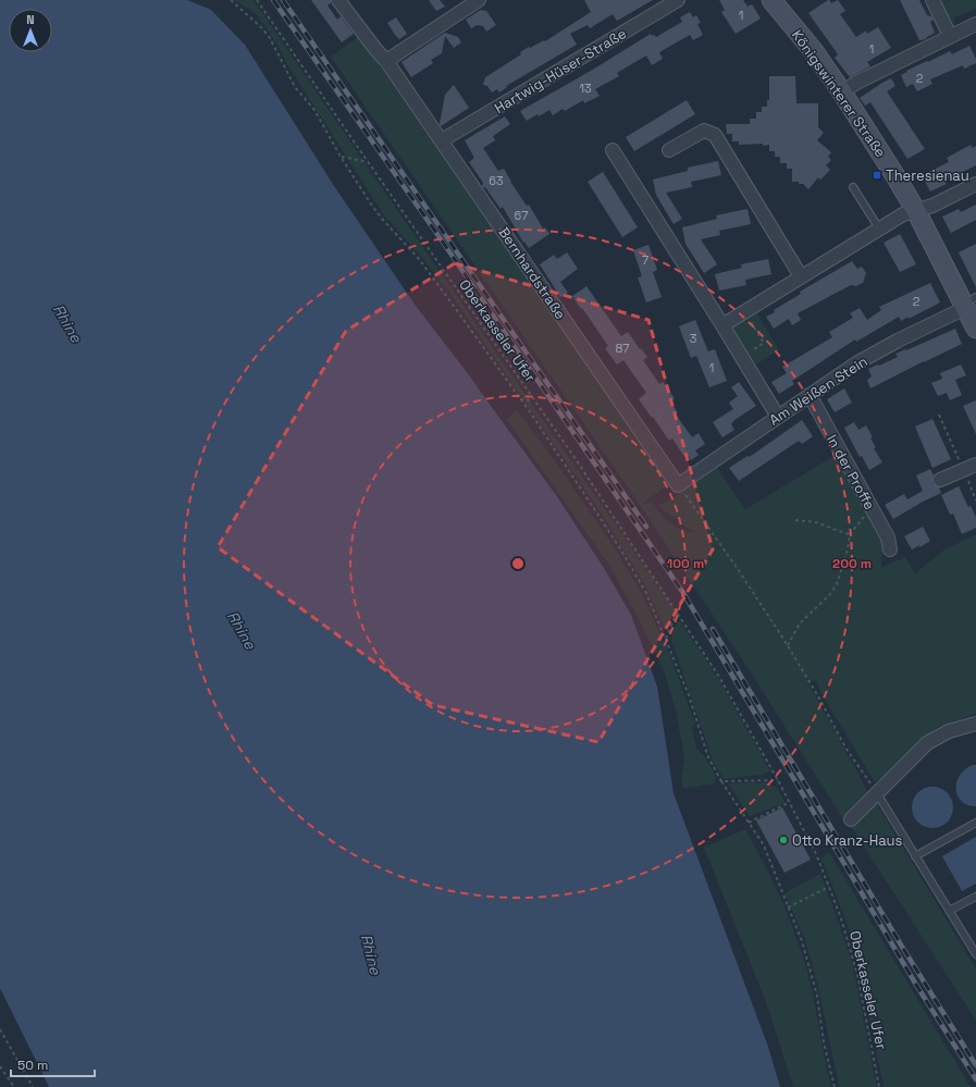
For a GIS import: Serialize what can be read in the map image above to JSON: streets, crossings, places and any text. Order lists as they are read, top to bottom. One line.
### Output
{"streets":{"main road":["Königswinterer Straße"],"street":["Hartwig-Hüser-Straße","Bernhardstraße","Am Weißen Stein","In der Proffe"],"path":["Oberkasseler Ufer"]},"crossings":[["Hartwig-Hüser-Straße","Bernhardstraße"],["Königswinterer Straße","Am Weißen Stein"],["Bernhardstraße","Am Weißen Stein"],["Am Weißen Stein","In der Proffe"]],"water":["Rhine"],"places":{"transit":["Theresienau"],"other":["Otto Kranz-Haus"]},"house_numbers":["1","1","2","13","63","67","7","2","3","87","1"],"scale_bar":"50 m","north":"top","rings":["100 m","200 m"]}
